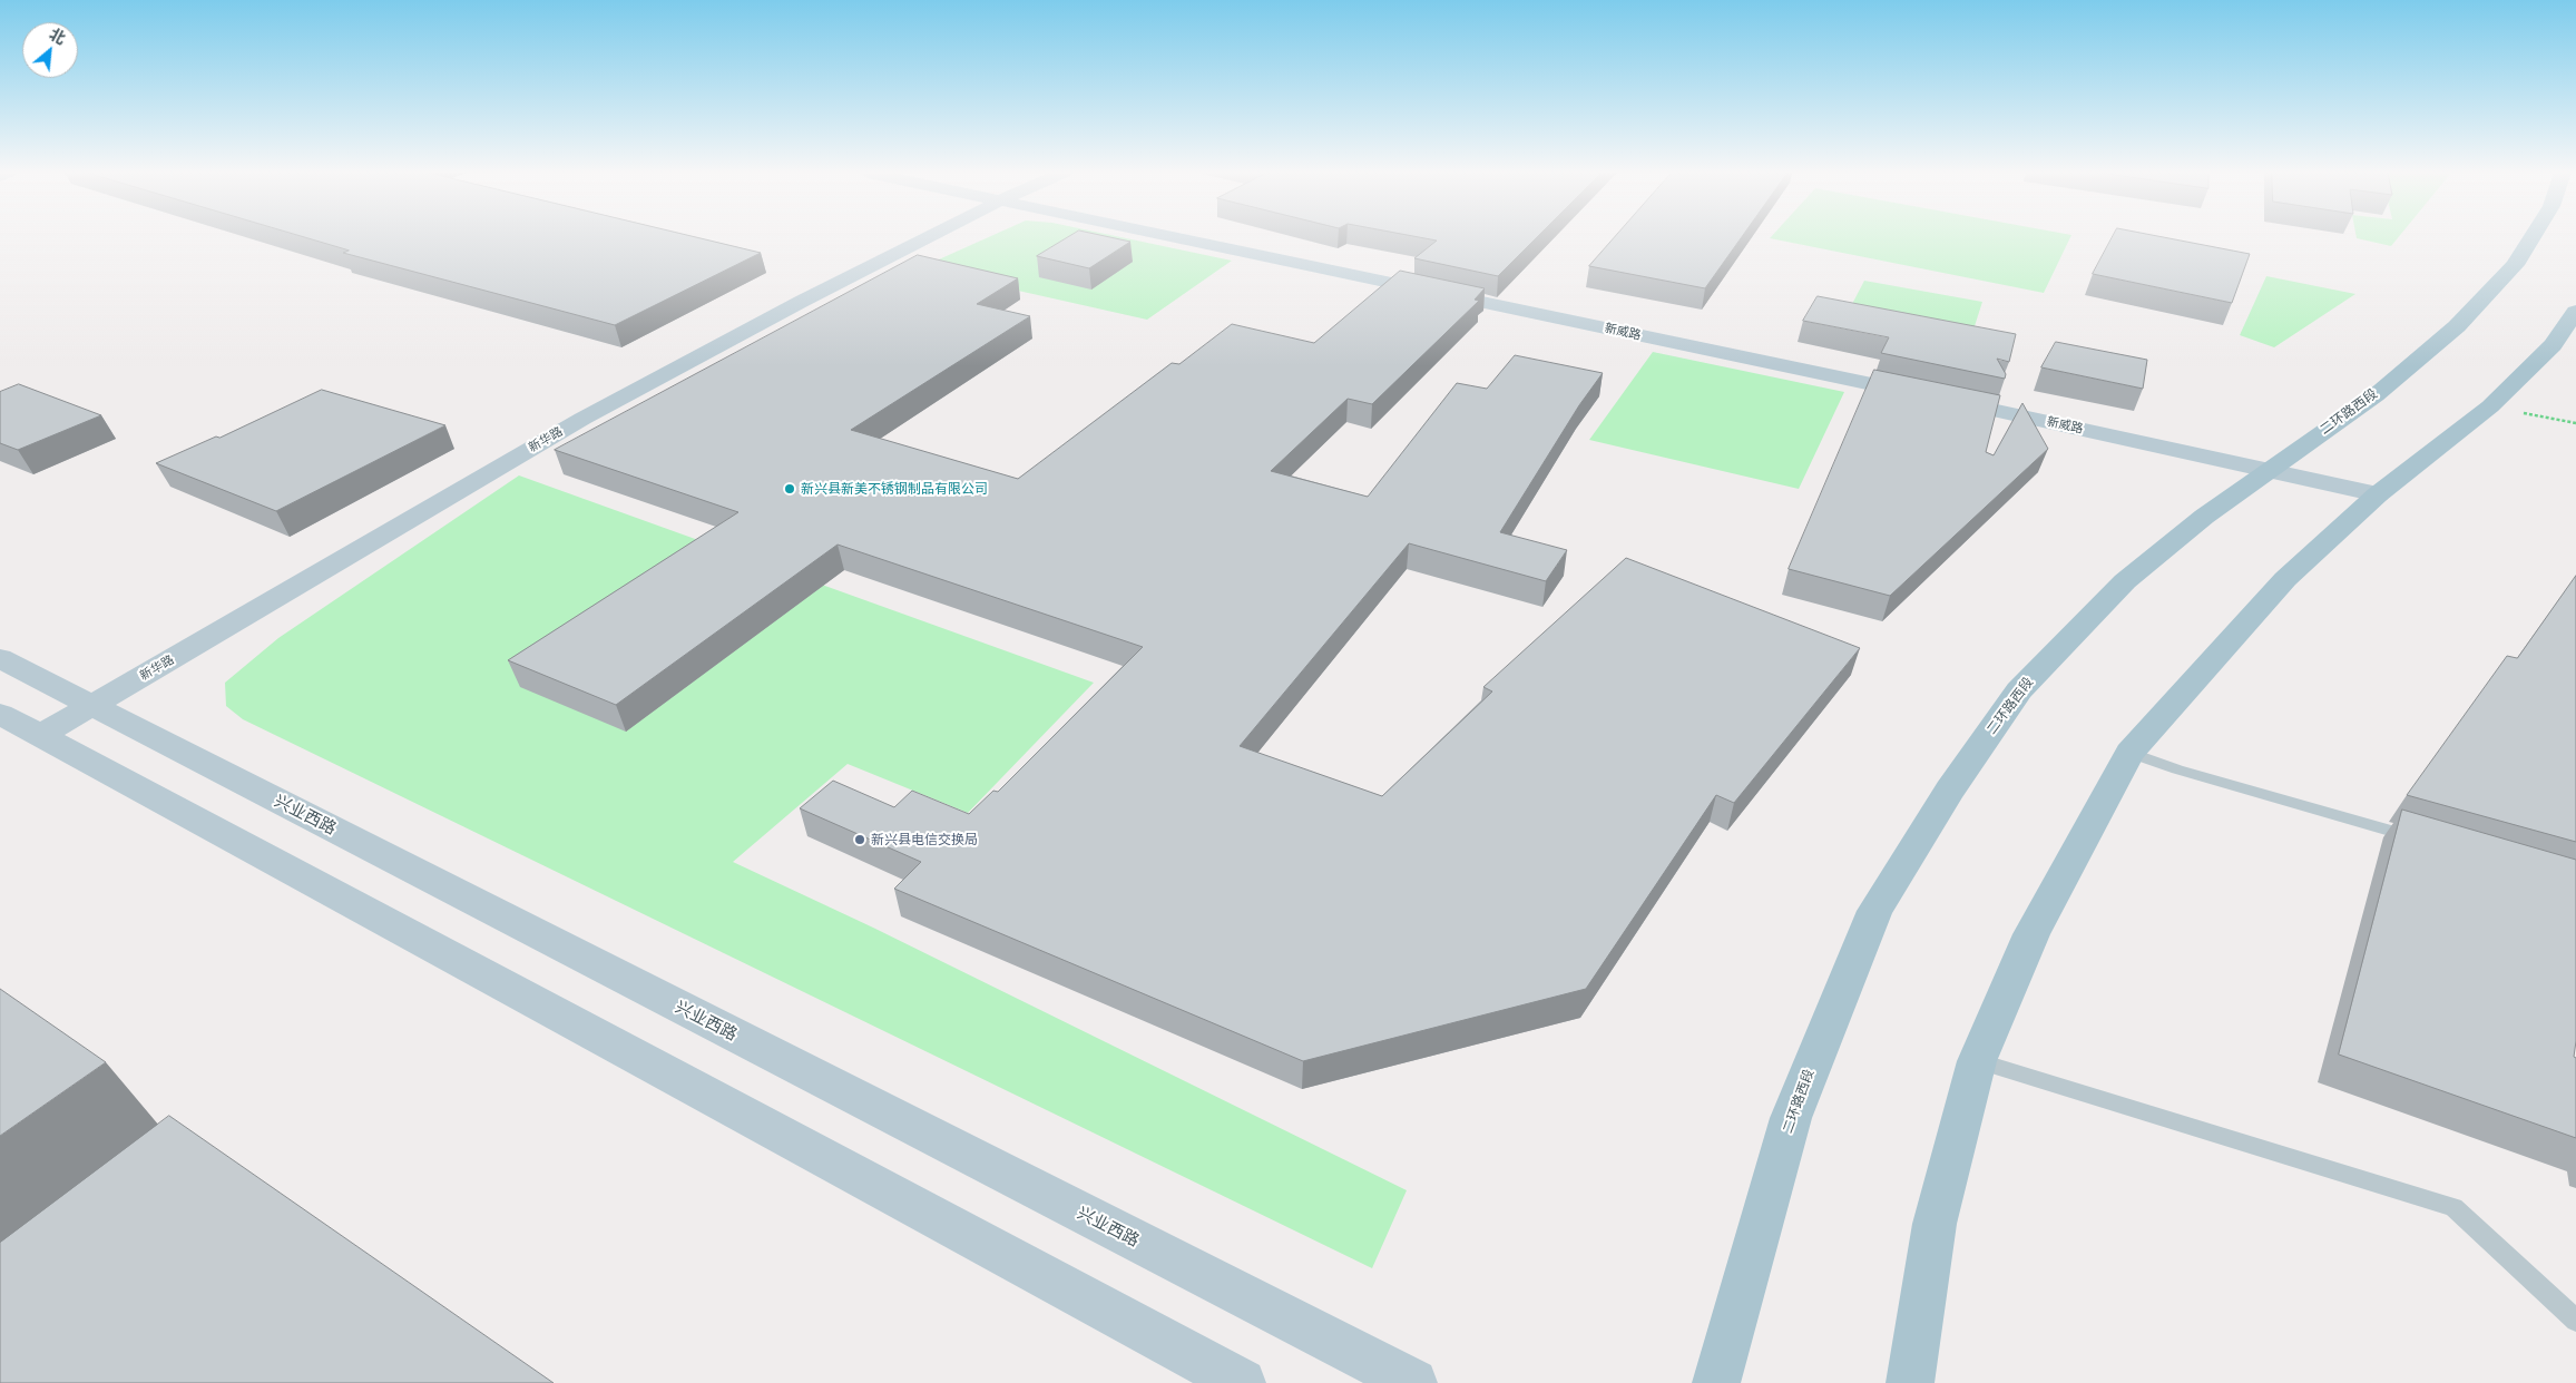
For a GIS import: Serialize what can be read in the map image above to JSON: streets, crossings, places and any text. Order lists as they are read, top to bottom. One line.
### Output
{"streets":{"main road":["二环路西段"],"street":["新威路","新华路","兴业西路"]},"crossings":[["新威路","二环路西段"],["新华路","兴业西路"]],"places":["新兴县新美不锈钢制品有限公司","新兴县电信交换局"],"north":"top right"}
